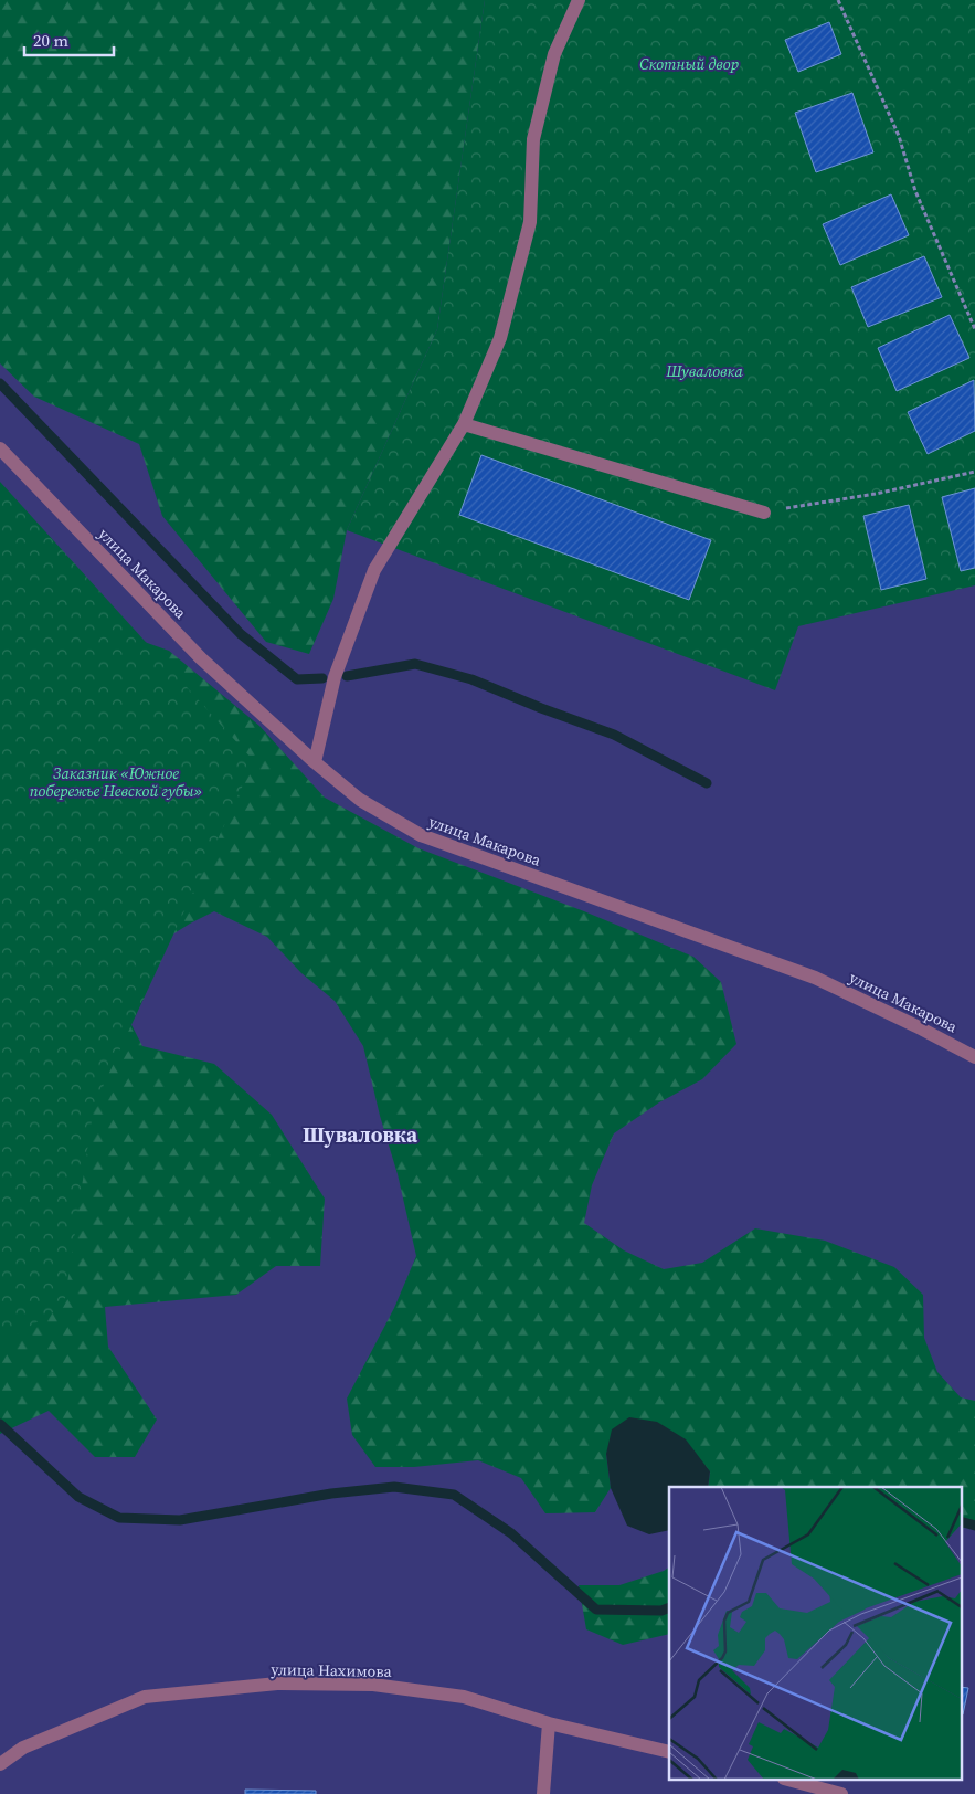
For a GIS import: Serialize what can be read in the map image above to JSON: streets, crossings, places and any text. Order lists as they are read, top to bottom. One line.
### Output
{"streets":{"street":["улица Макарова","улица Нахимова"]},"districts":["Шуваловка"],"parks":["Скотный двор","Шуваловка","Заказник «Южное побережье Невской губы»"],"scale_bar":"20 m"}
